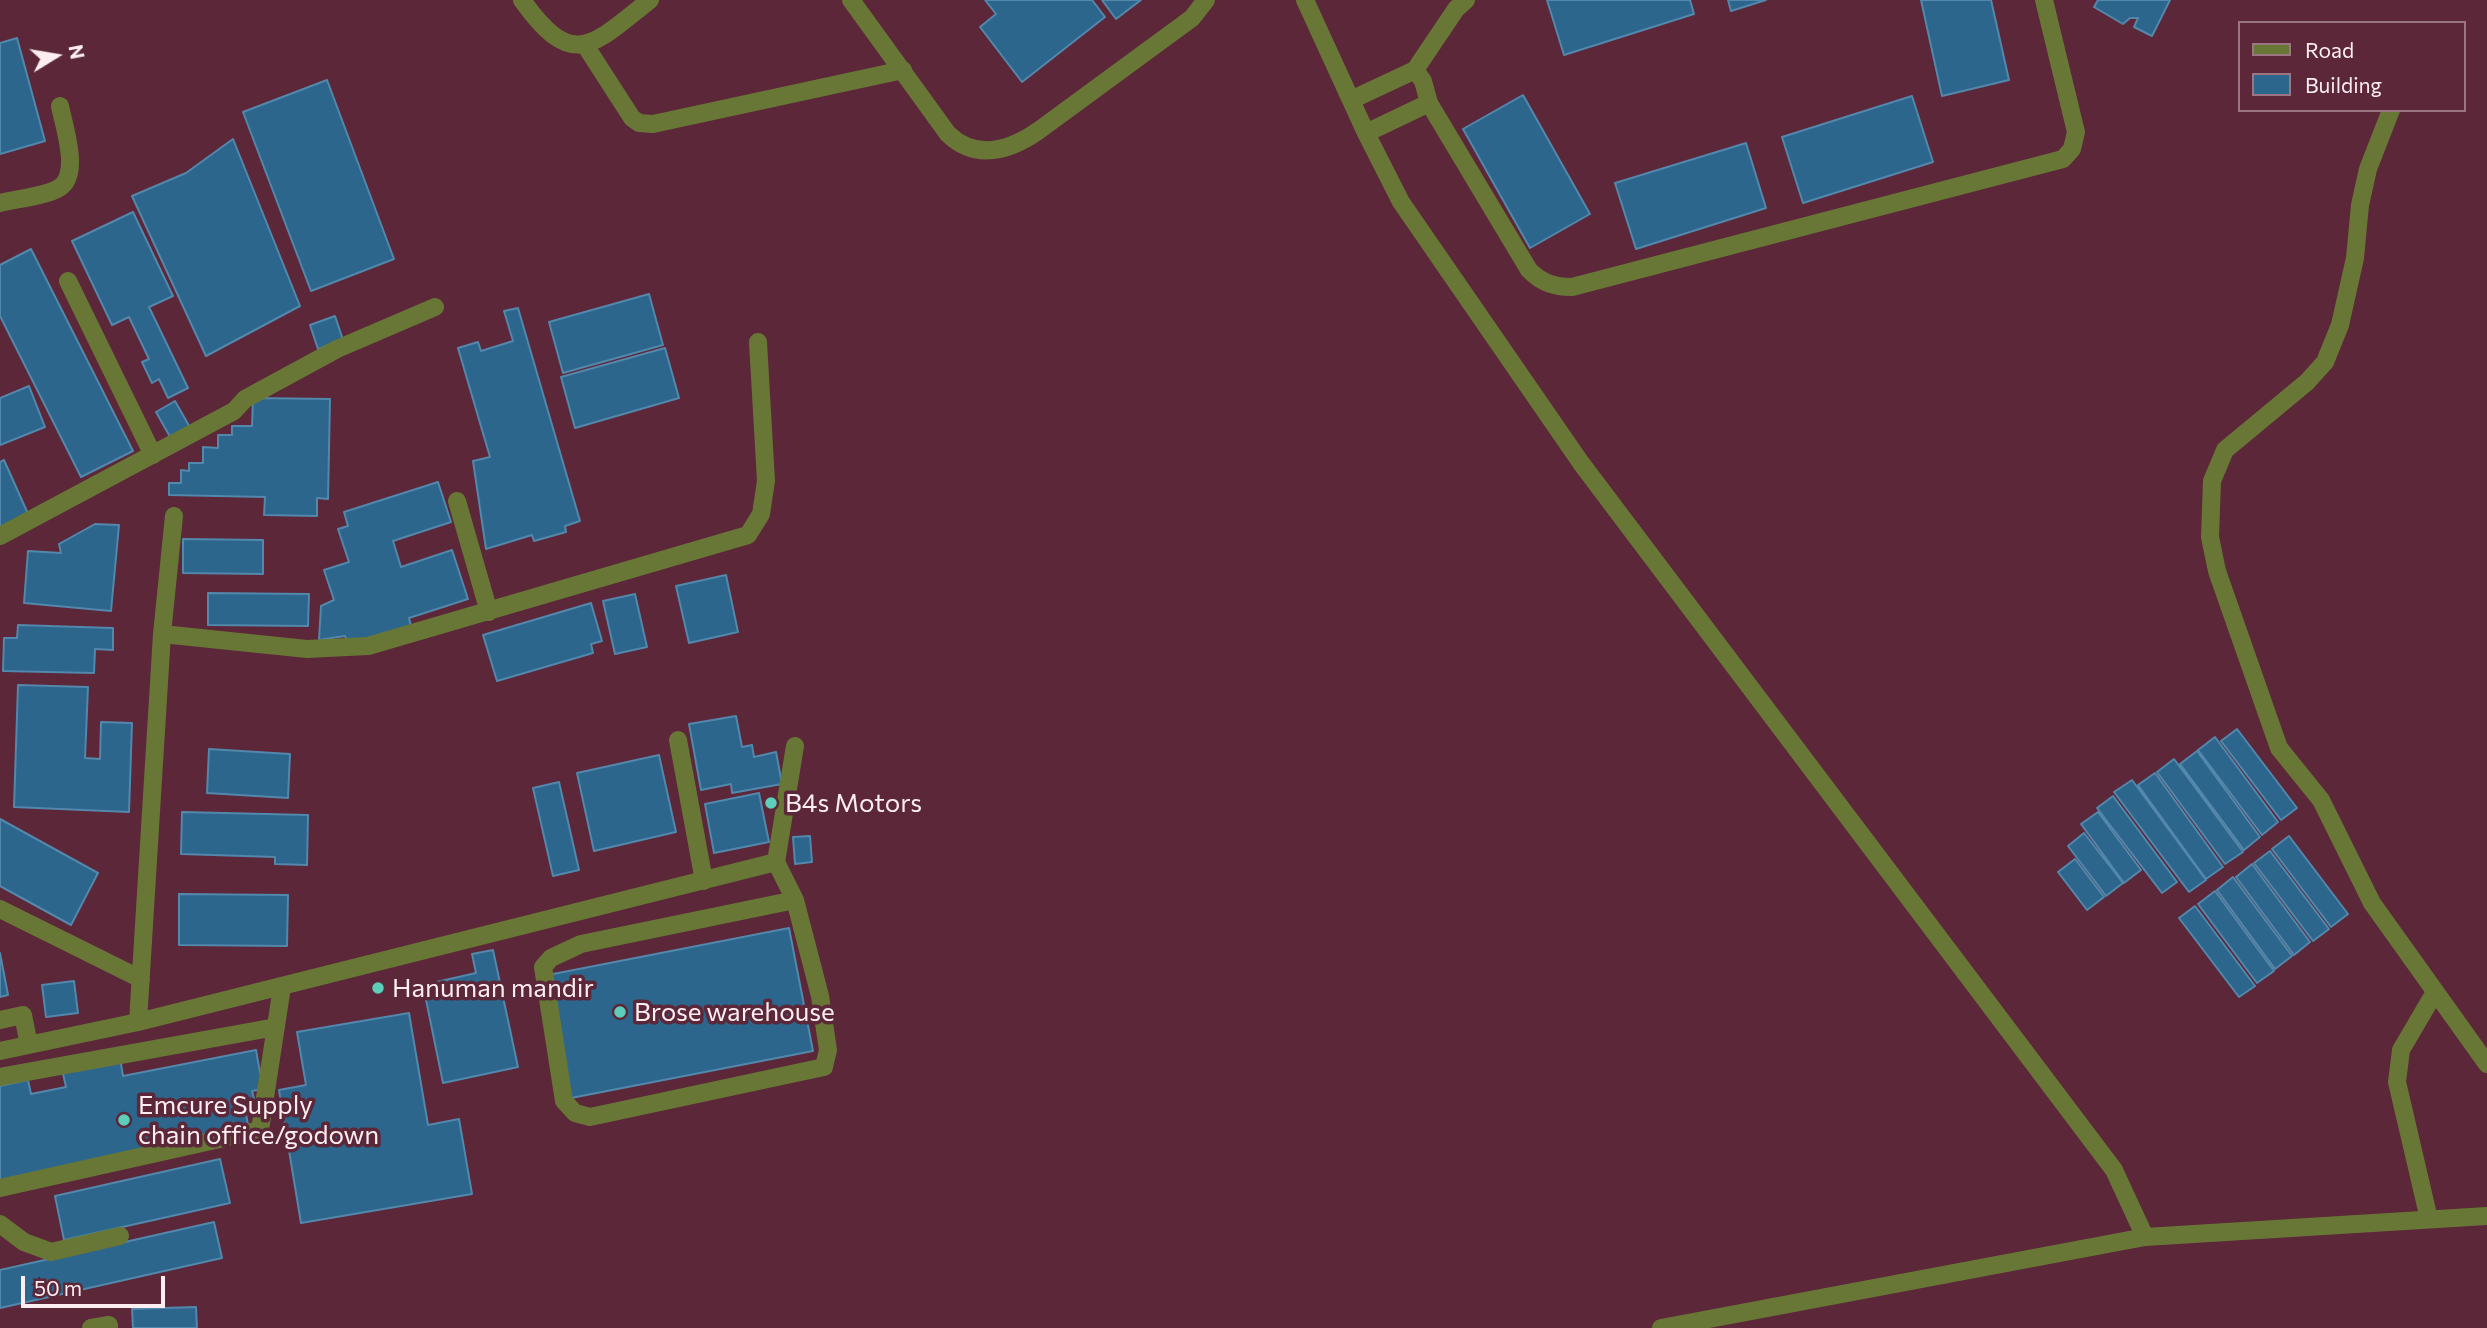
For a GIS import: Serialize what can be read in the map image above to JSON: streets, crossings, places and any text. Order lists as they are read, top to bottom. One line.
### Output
{"places":["B4s Motors","Hanuman mandir","Brose warehouse","Emcure Supply chain office/godown"],"legend":["Road","Building"],"scale_bar":"50 m","north":"right"}
